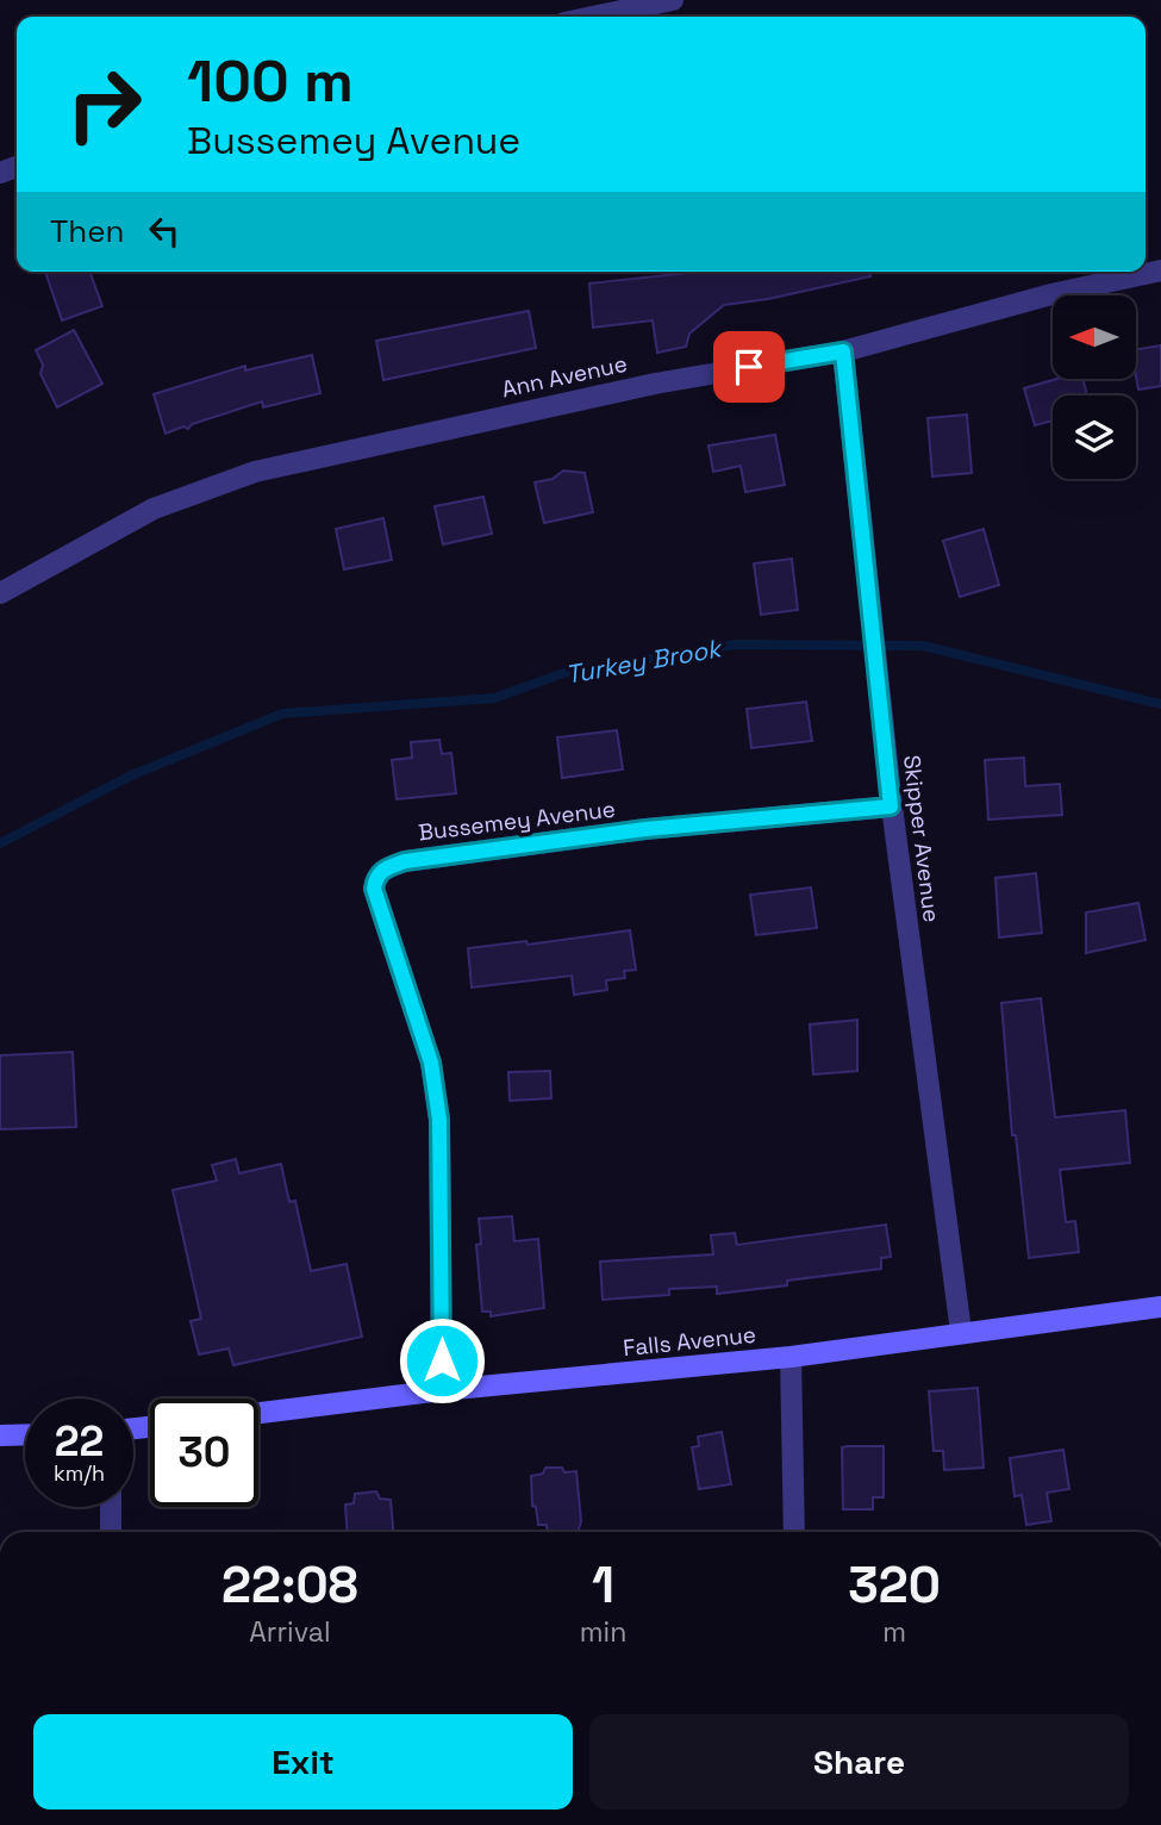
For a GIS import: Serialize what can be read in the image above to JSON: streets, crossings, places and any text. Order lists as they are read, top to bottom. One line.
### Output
{"streets":{"main road":["Falls Avenue"],"street":["Ann Avenue","Bussemey Avenue","Skipper Avenue"]},"crossings":[["Ann Avenue","Skipper Avenue"],["Bussemey Avenue","Skipper Avenue"],["Bussemey Avenue","Falls Avenue"],["Skipper Avenue","Falls Avenue"]],"water":["Turkey Brook"],"north":"left","page":{"turn":["100 m","Bussemey Avenue"],"then":"Then","speed":"22 km/h","limit":"30","eta":["22:08","Arrival","1","min","320","m"],"buttons":["Exit","Share"]}}
